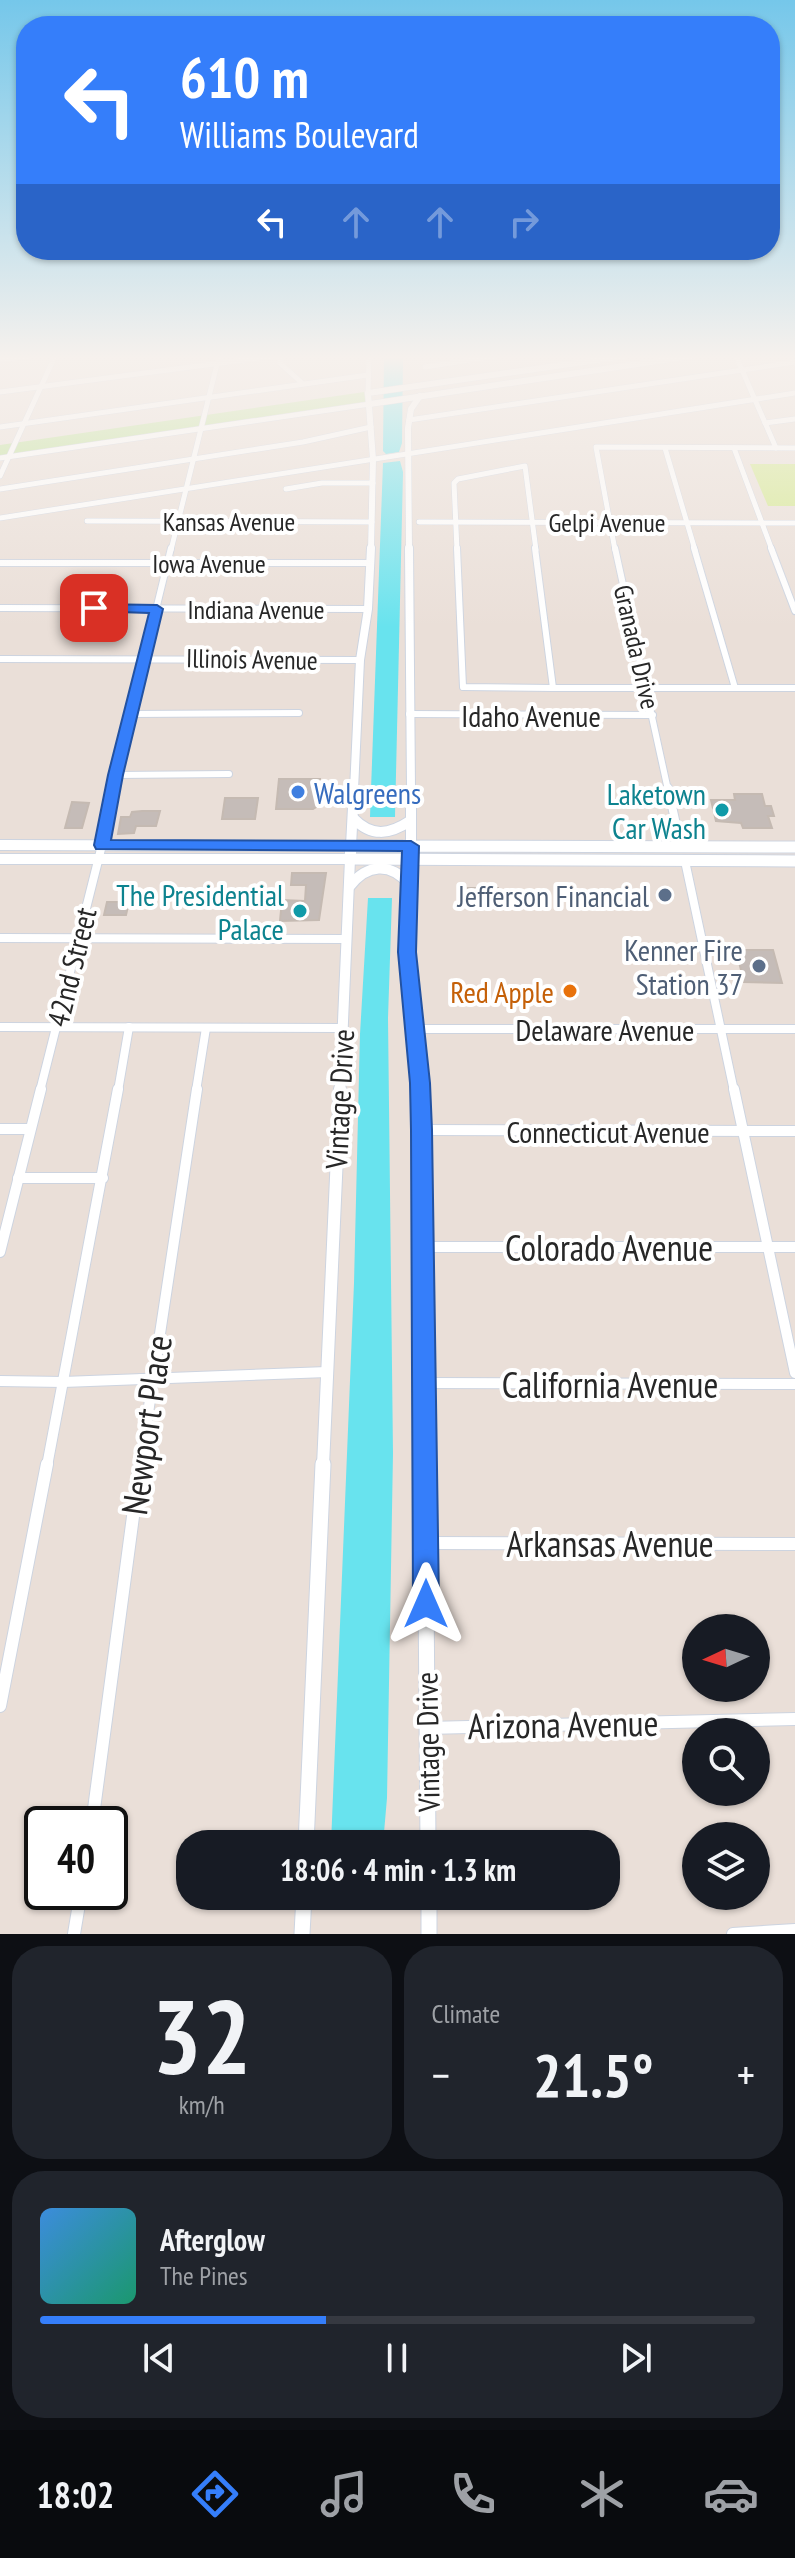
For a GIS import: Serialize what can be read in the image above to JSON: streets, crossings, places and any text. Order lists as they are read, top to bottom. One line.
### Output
{"streets":{"main road":["Vintage Drive"],"street":["Kansas Avenue","Gelpi Avenue","Iowa Avenue","Indiana Avenue","Granada Drive","Illinois Avenue","Idaho Avenue","42nd Street","Delaware Avenue","Connecticut Avenue","Colorado Avenue","California Avenue","Newport Place","Arkansas Avenue","Arizona Avenue"]},"crossings":[["Kansas Avenue","42nd Street"],["Kansas Avenue","Vintage Drive"],["Gelpi Avenue","Granada Drive"],["Iowa Avenue","42nd Street"],["Iowa Avenue","Vintage Drive"],["Indiana Avenue","42nd Street"],["Indiana Avenue","Vintage Drive"],["Granada Drive","Idaho Avenue"],["Illinois Avenue","42nd Street"],["Illinois Avenue","Vintage Drive"],["Idaho Avenue","Vintage Drive"],["Delaware Avenue","Vintage Drive"],["Vintage Drive","Connecticut Avenue"],["Vintage Drive","Colorado Avenue"],["Vintage Drive","California Avenue"],["Vintage Drive","Arkansas Avenue"],["Vintage Drive","Arizona Avenue"]],"places":["Walgreens","Laketown Car Wash","Jefferson Financial","The Presidential Palace","Kenner Fire Station 37","Red Apple"],"north":"left","page":{"turn":["610 m","Williams Boulevard"],"limit":"40","trip":"18:06 · 4 min · 1.3 km","tile":[["32","km/h"],"Climate"],"heat":["−","21.5°","+"],"song":["Afterglow","The Pines"],"tabs":"18:02"}}
